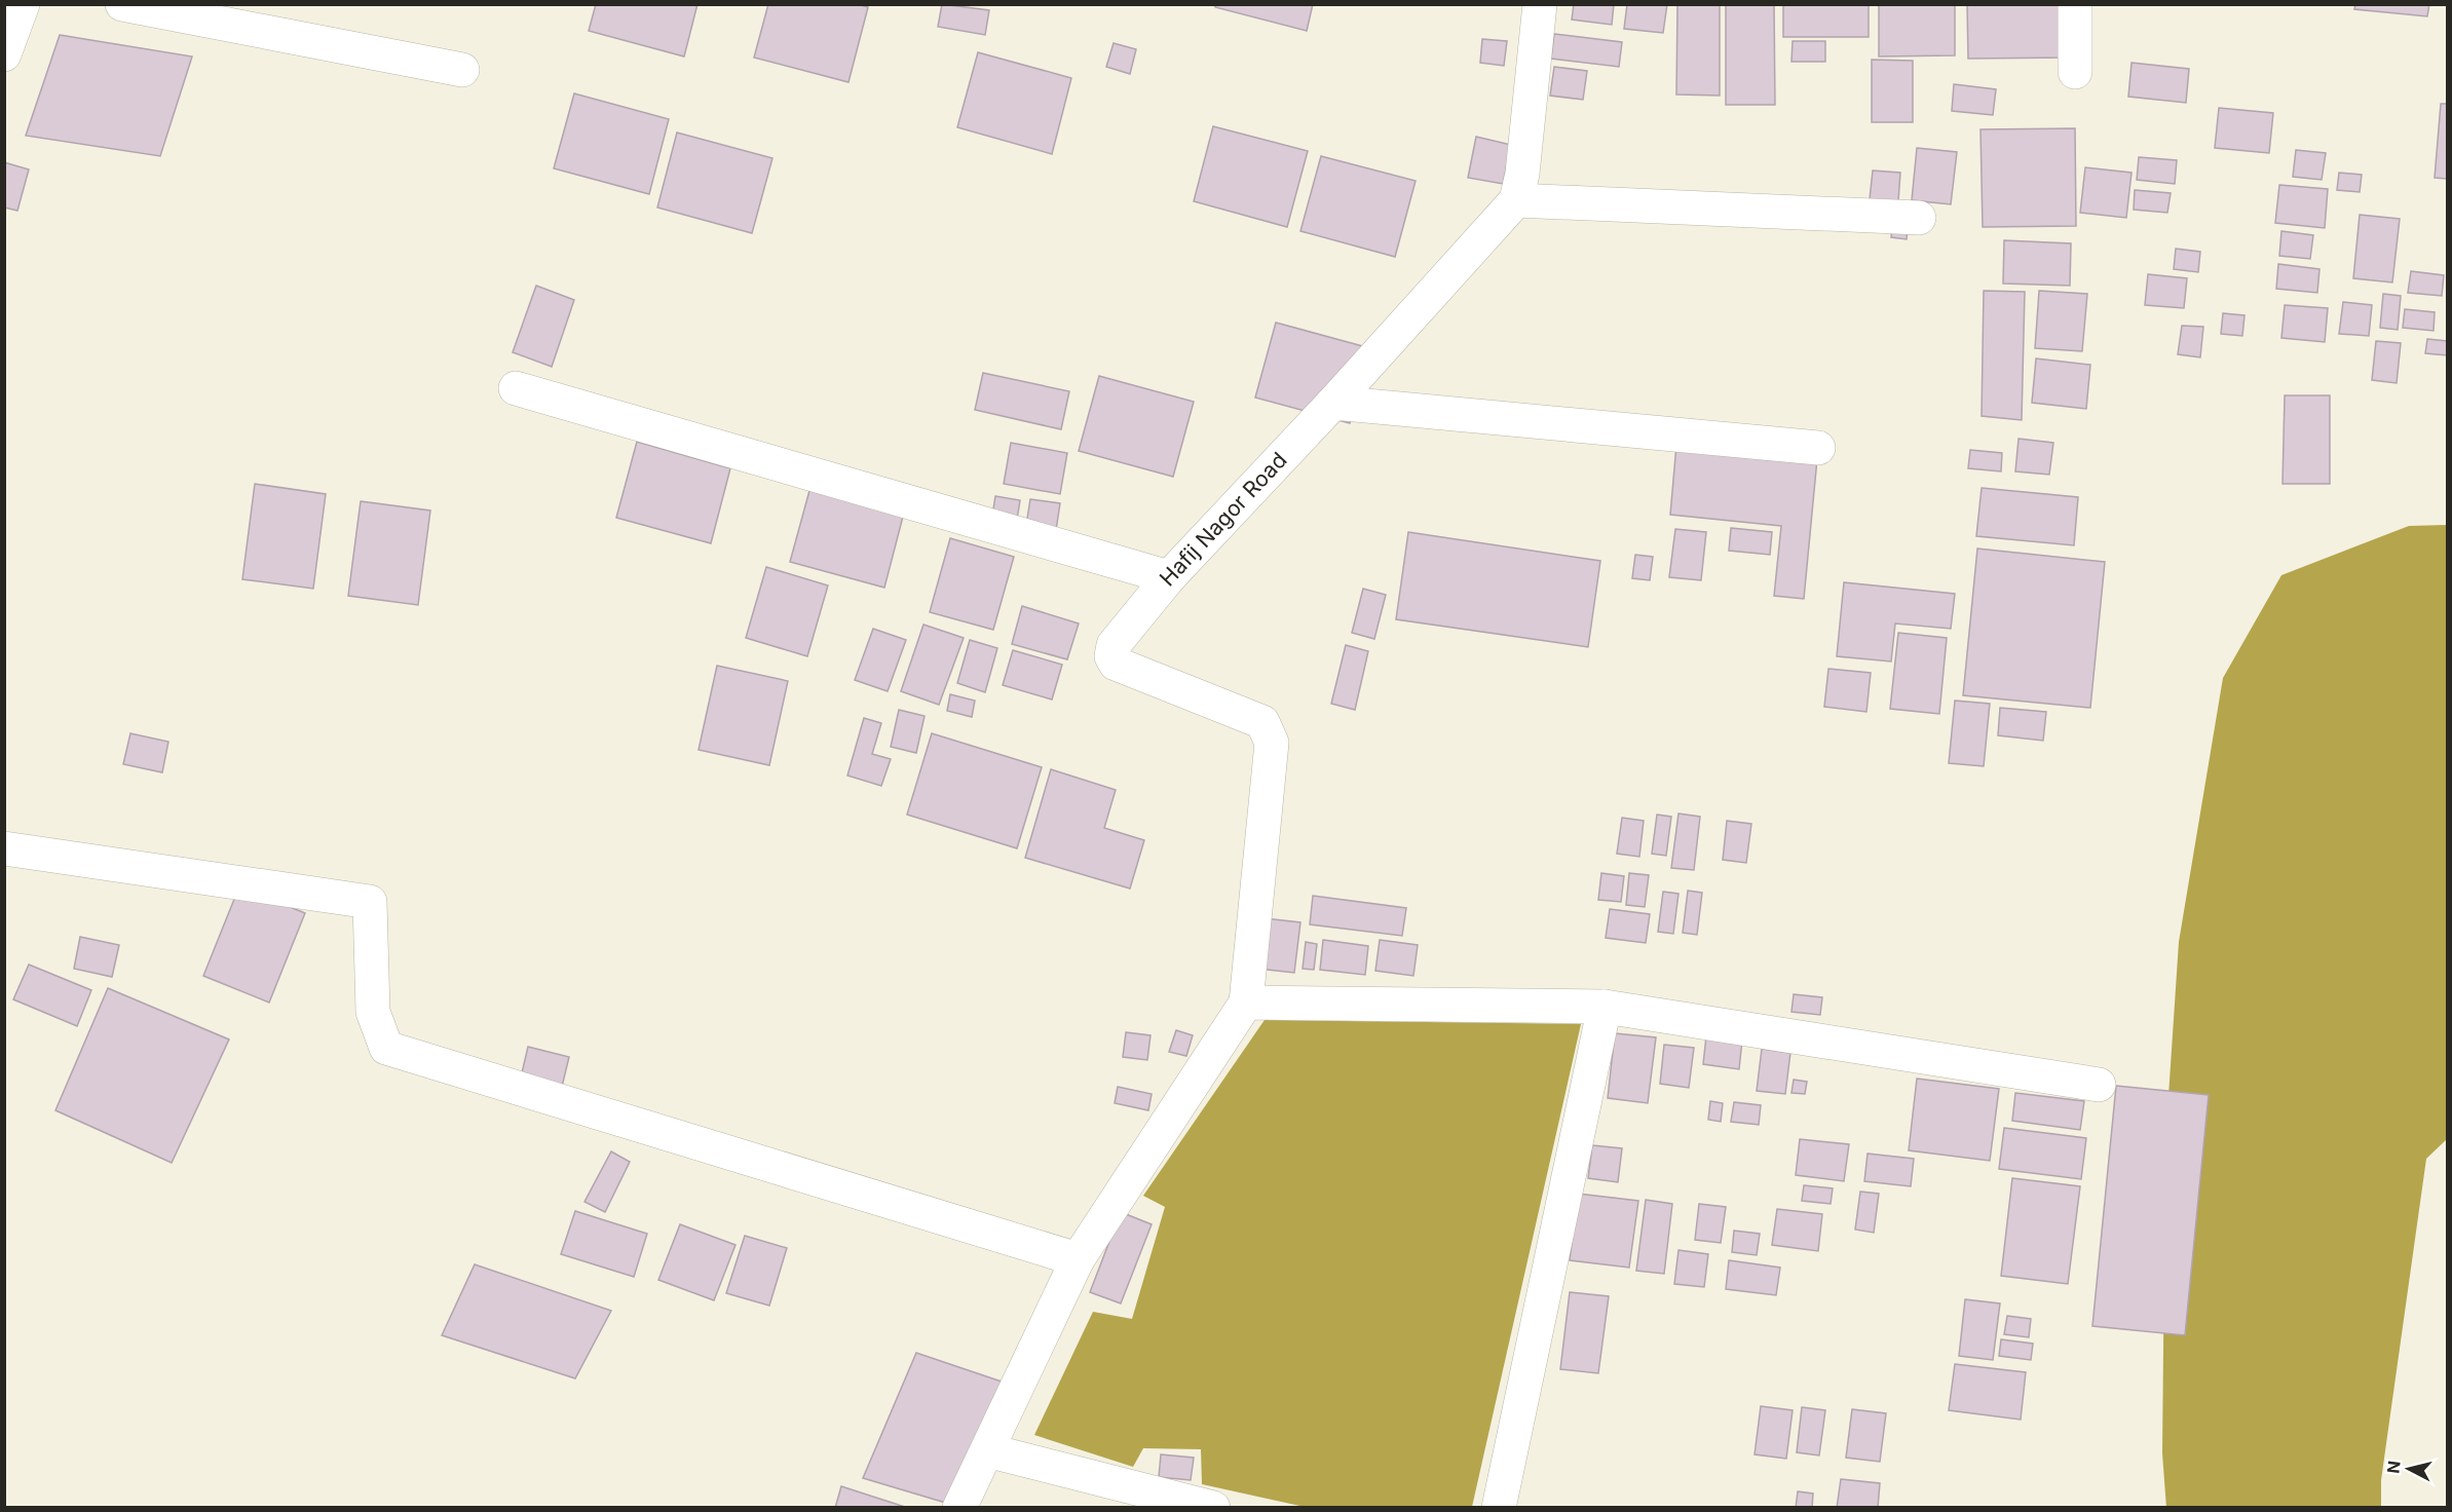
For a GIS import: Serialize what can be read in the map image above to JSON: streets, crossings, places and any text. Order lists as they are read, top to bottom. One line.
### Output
{"streets":{"street":["Hafij Nagor Road"]},"north":"left"}
